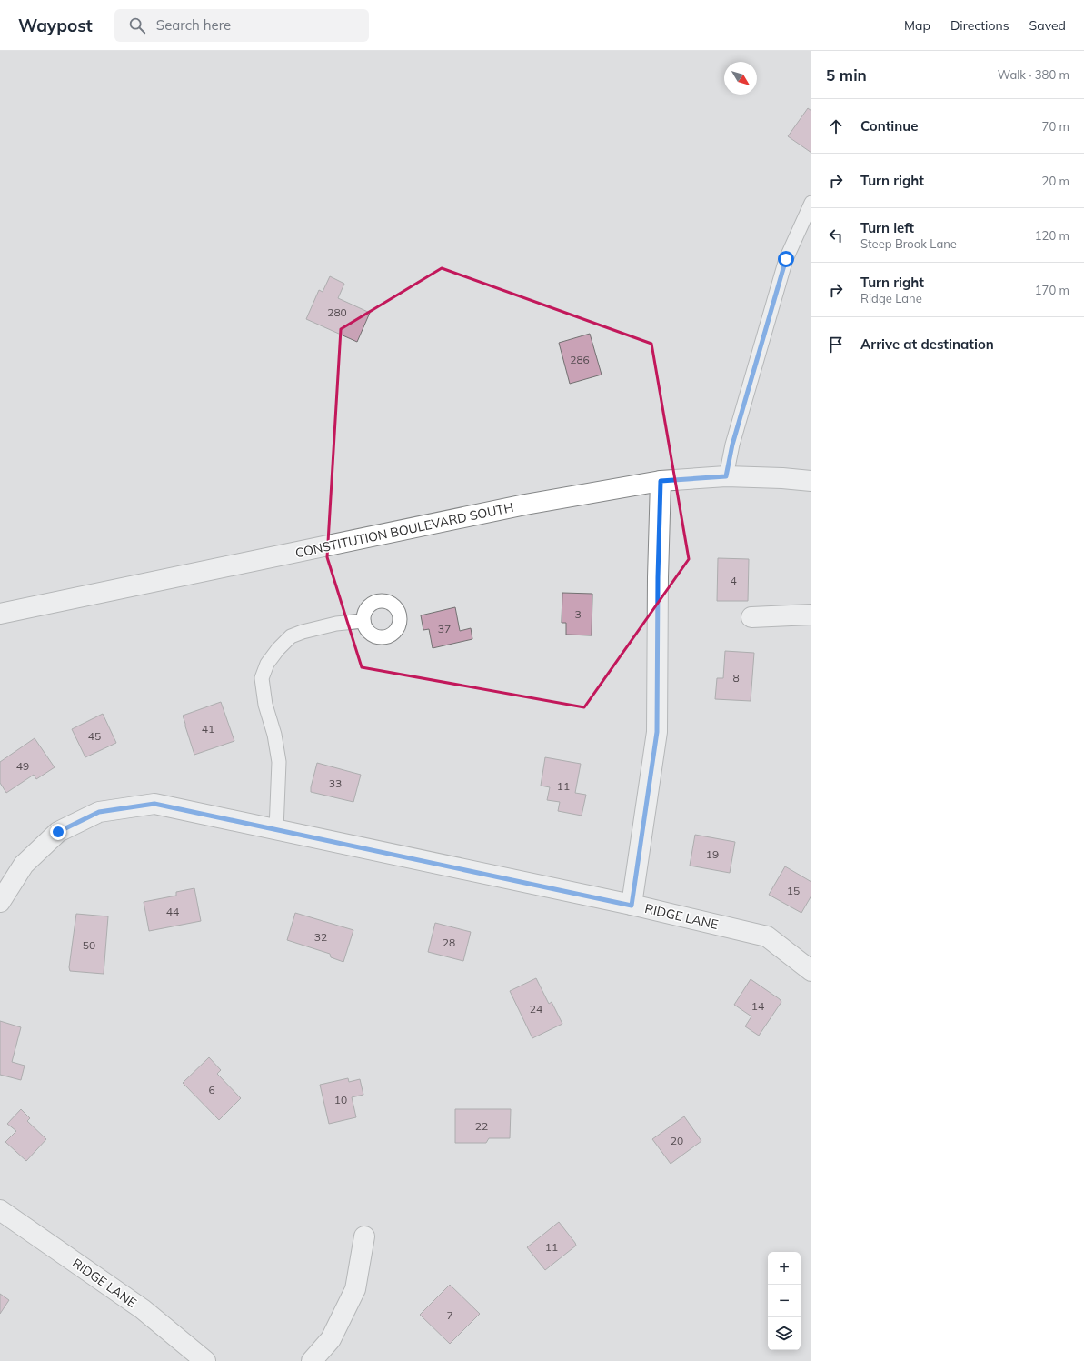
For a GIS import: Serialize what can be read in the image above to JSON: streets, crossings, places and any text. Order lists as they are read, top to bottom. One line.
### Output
{"streets":{"street":["CONSTITUTION BOULEVARD SOUTH","RIDGE LANE"]},"house_numbers":["280","286","4","3","37","8","41","45","49","33","11","19","15","44","32","28","50","14","24","6","10","22","20","11","7"],"north":"bottom right","page":{"header":"Waypost","search":"Search here","nav":["Map","Directions","Saved"],"heading":["5 min","Walk · 380 m"],"list":[["Continue","70 m"],["Turn right","20 m"],["Turn left","Steep Brook Lane","120 m"],["Turn right","Ridge Lane","170 m"],"Arrive at destination"],"map_buttons":["+","−"]}}
